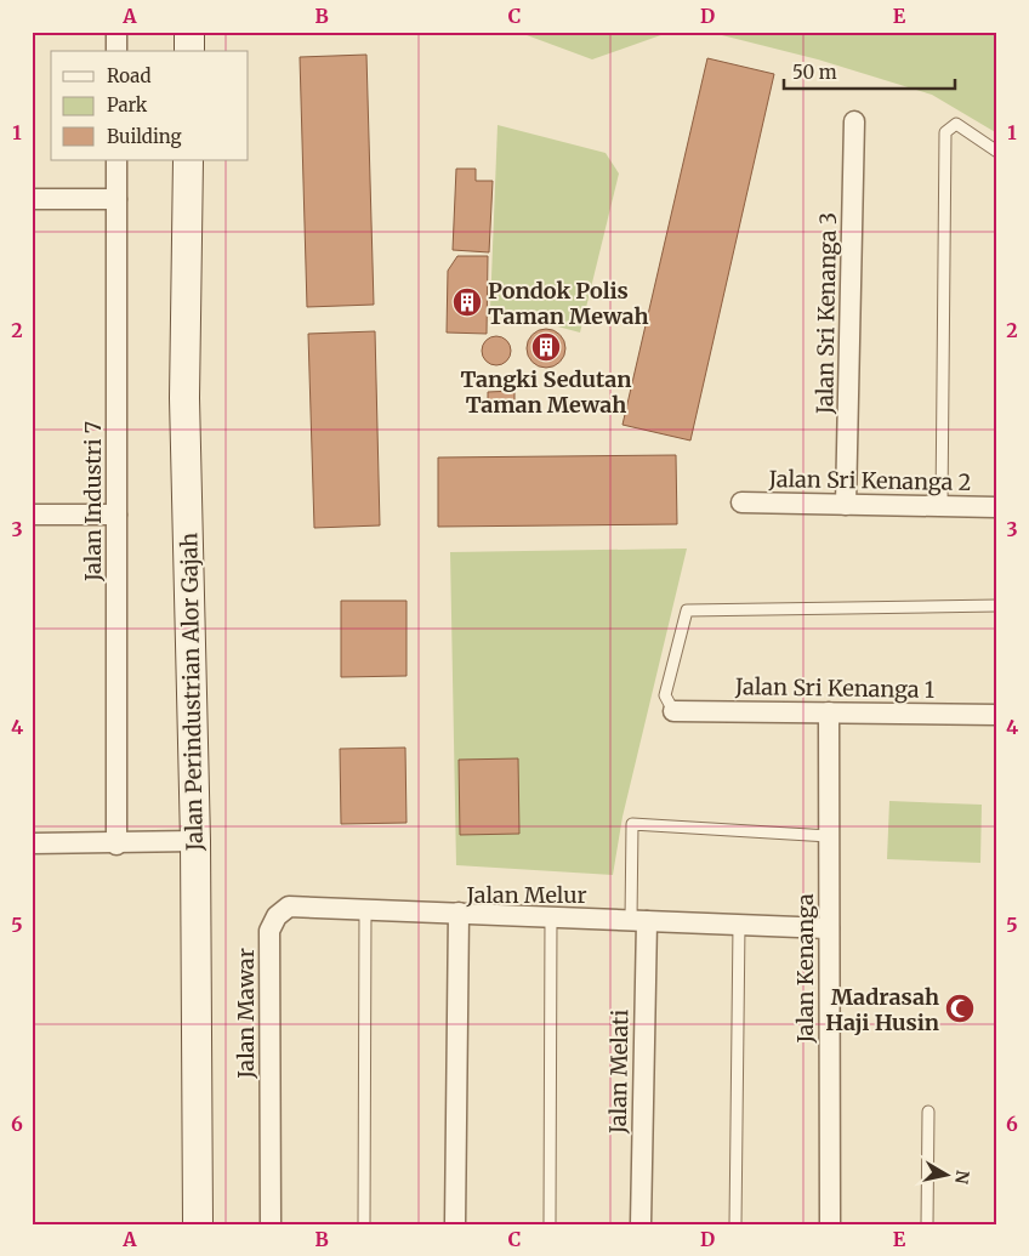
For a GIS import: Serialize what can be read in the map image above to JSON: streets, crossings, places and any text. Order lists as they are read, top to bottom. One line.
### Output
{"streets":{"street":["Jalan Sri Kenanga 3","Jalan Sri Kenanga 2","Jalan Industri 7","Jalan Sri Kenanga 1","Jalan Perindustrian Alor Gajah","Jalan Melur","Jalan Kenanga","Jalan Mawar","Jalan Melati"]},"crossings":[["Jalan Sri Kenanga 3","Jalan Sri Kenanga 2"],["Jalan Sri Kenanga 1","Jalan Kenanga"],["Jalan Melur","Jalan Kenanga"],["Jalan Melur","Jalan Mawar"],["Jalan Melur","Jalan Melati"]],"places":{"building":["Pondok Polis Taman Mewah","Tangki Sedutan Taman Mewah"],"mosque":["Madrasah Haji Husin"]},"legend":["Road","Park","Building"],"scale_bar":"50 m","north":"right","grid":{"columns":["A","B","C","D","E"],"rows":["1","2","3","4","5","6"]}}
